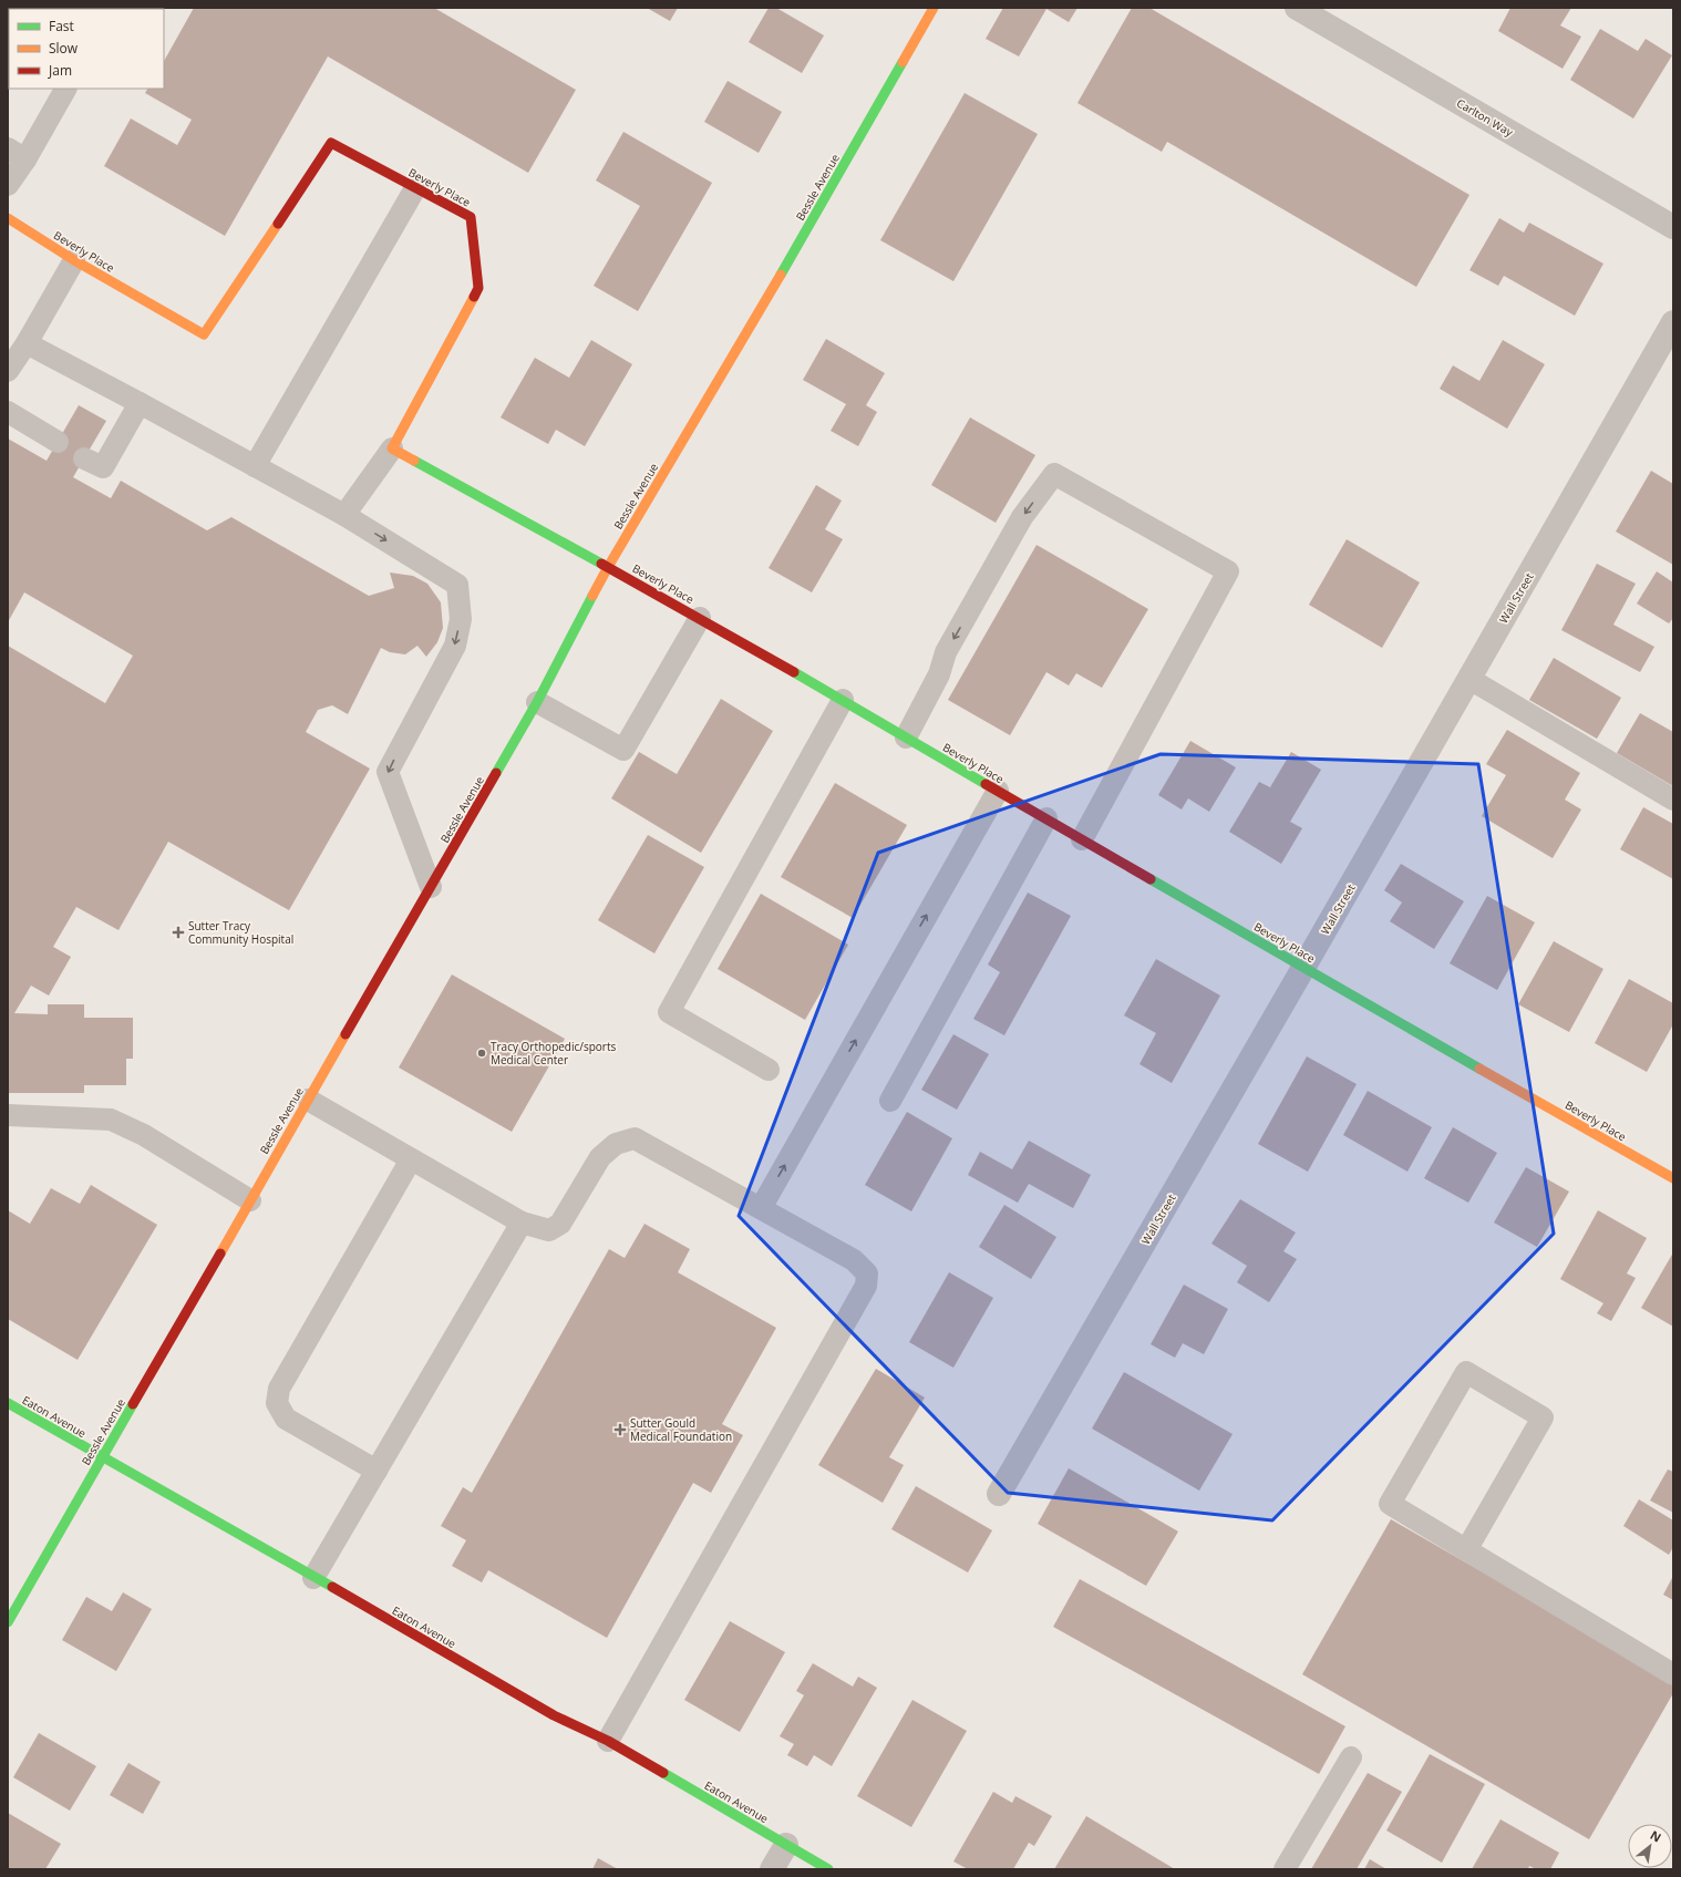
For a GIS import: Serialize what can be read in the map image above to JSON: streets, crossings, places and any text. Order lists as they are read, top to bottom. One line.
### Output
{"streets":{"street":["Carlton Way","Beverly Place","Bessle Avenue","Wall Street","Eaton Avenue"]},"crossings":[["Beverly Place","Bessle Avenue"],["Beverly Place","Wall Street"],["Bessle Avenue","Eaton Avenue"]],"places":{"health":["Sutter Tracy Community Hospital","Sutter Gould Medical Foundation"],"other":["Tracy Orthopedic/sports Medical Center"]},"legend":["Fast","Slow","Jam"],"north":"top right"}
